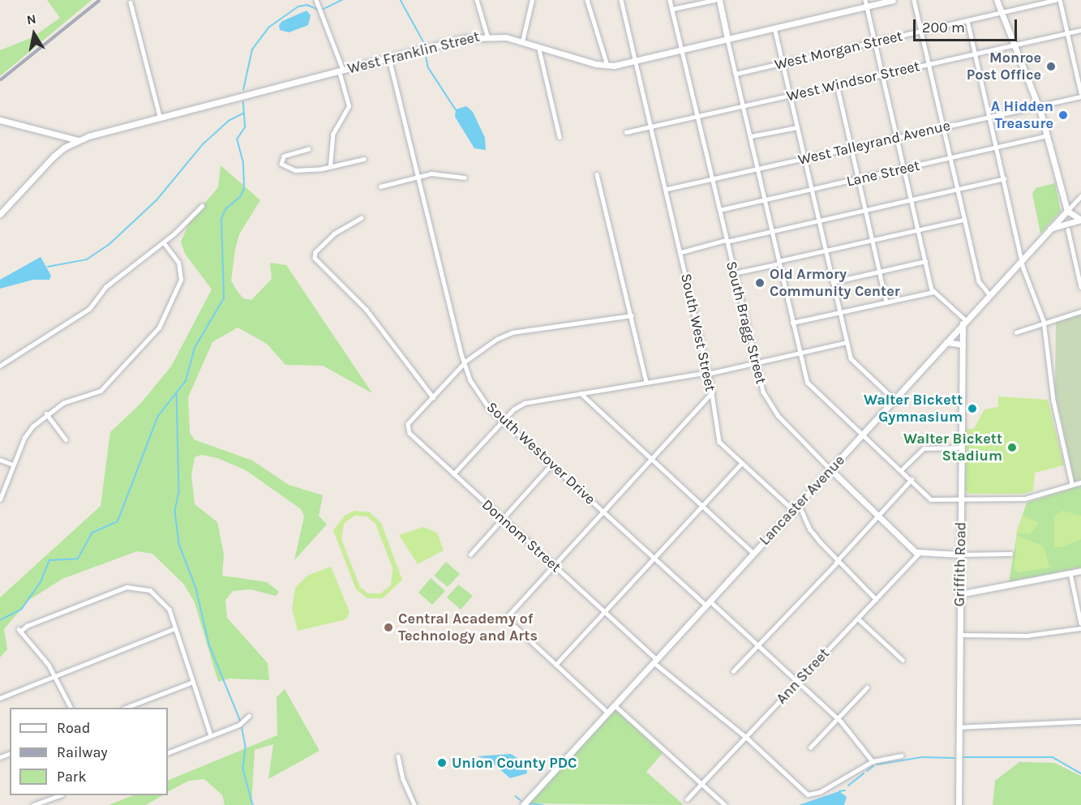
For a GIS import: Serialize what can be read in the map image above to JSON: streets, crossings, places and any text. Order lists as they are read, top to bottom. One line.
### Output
{"streets":{"main road":["West Franklin Street","South Bragg Street","Lancaster Avenue","Griffith Road"],"street":["West Morgan Street","West Windsor Street","West Talleyrand Avenue","Lane Street","South West Street","South Westover Drive","Donnom Street","Ann Street"]},"crossings":[["West Franklin Street","South Bragg Street"],["West Franklin Street","South West Street"],["West Franklin Street","South Westover Drive"],["West Windsor Street","South Bragg Street"],["West Windsor Street","South West Street"],["West Talleyrand Avenue","South Bragg Street"],["West Talleyrand Avenue","South West Street"],["Lane Street","South Bragg Street"],["South Bragg Street","Lancaster Avenue"],["South Bragg Street","Ann Street"],["South West Street","Lancaster Avenue"],["South Westover Drive","Lancaster Avenue"],["South Westover Drive","Donnom Street"],["South Westover Drive","Ann Street"],["Lancaster Avenue","Donnom Street"],["Lancaster Avenue","Griffith Road"],["Donnom Street","Ann Street"]],"places":["Monroe Post Office","A Hidden Treasure","Old Armory Community Center","Walter Bickett Gymnasium","Walter Bickett Stadium","Central Academy of Technology and Arts","Union County PDC"],"legend":["Road","Railway","Park"],"scale_bar":"200 m","north":"top"}
